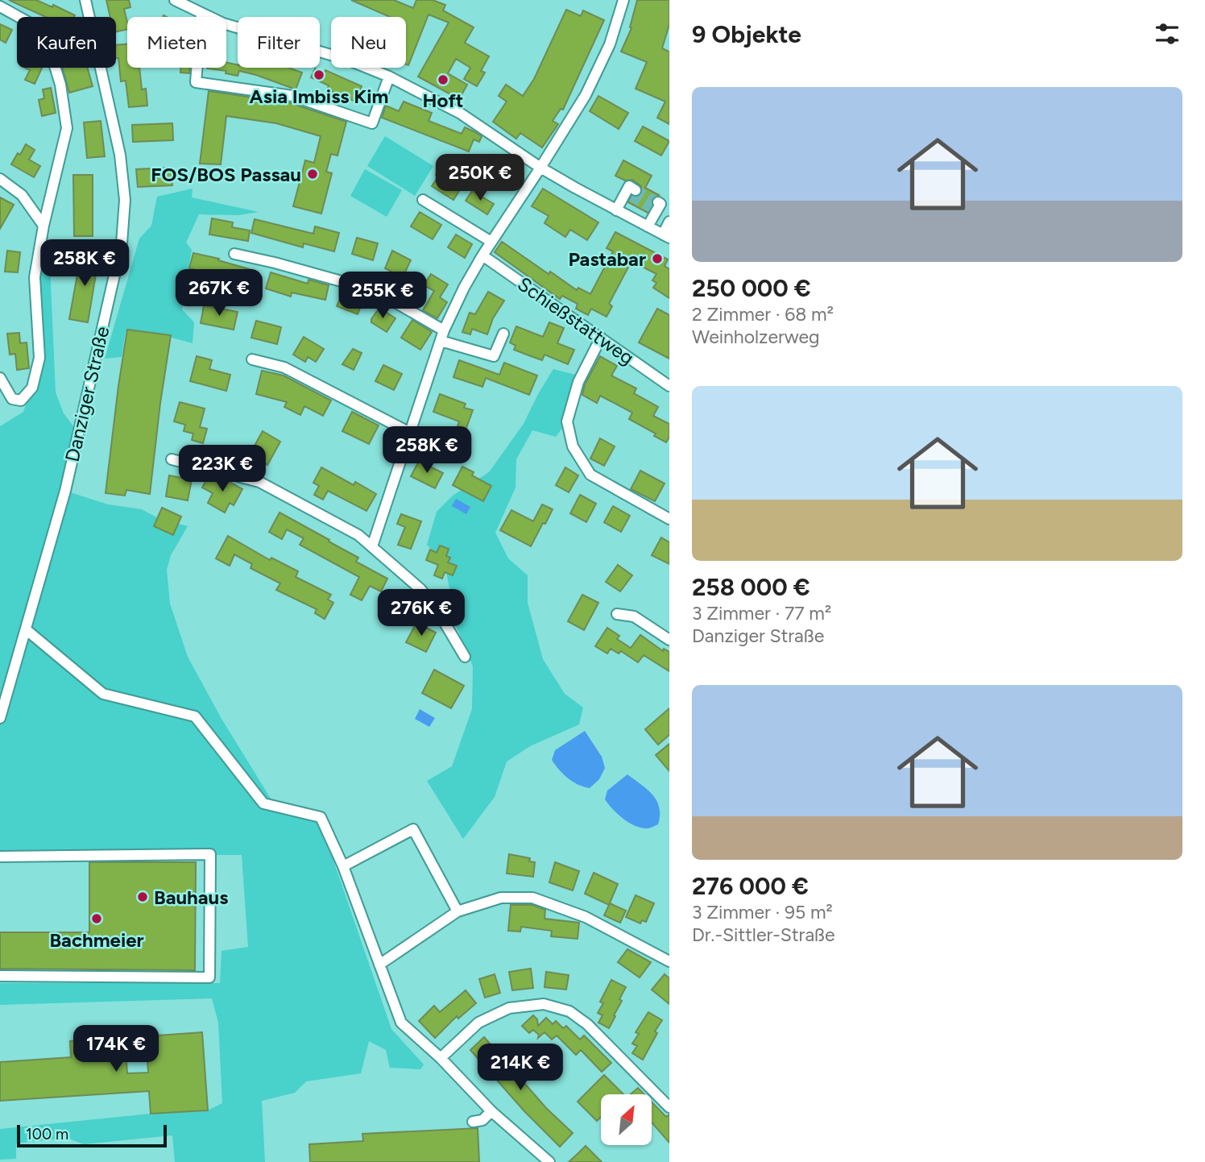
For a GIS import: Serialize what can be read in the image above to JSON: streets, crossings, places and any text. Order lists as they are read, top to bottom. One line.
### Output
{"streets":{"street":["Schießstattweg","Danziger Straße"]},"places":["Asia Imbiss Kim","Hoft","FOS/BOS Passau","Pastabar","Bauhaus","Bachmeier"],"scale_bar":"100 m","north":"top right","page":{"heading":"9 Objekte","chip":["Kaufen","Mieten","Filter","Neu"],"list":[{"name":"250 000 €","note":"2 Zimmer · 68 m² · Weinholzerweg"},{"name":"258 000 €","note":"3 Zimmer · 77 m² · Danziger Straße"},{"name":"276 000 €","note":"3 Zimmer · 95 m² · Dr.-Sittler-Straße"}],"price":["250K €","258K €","267K €","255K €","258K €","223K €","276K €","174K €","214K €"],"scale":"100 m"}}
